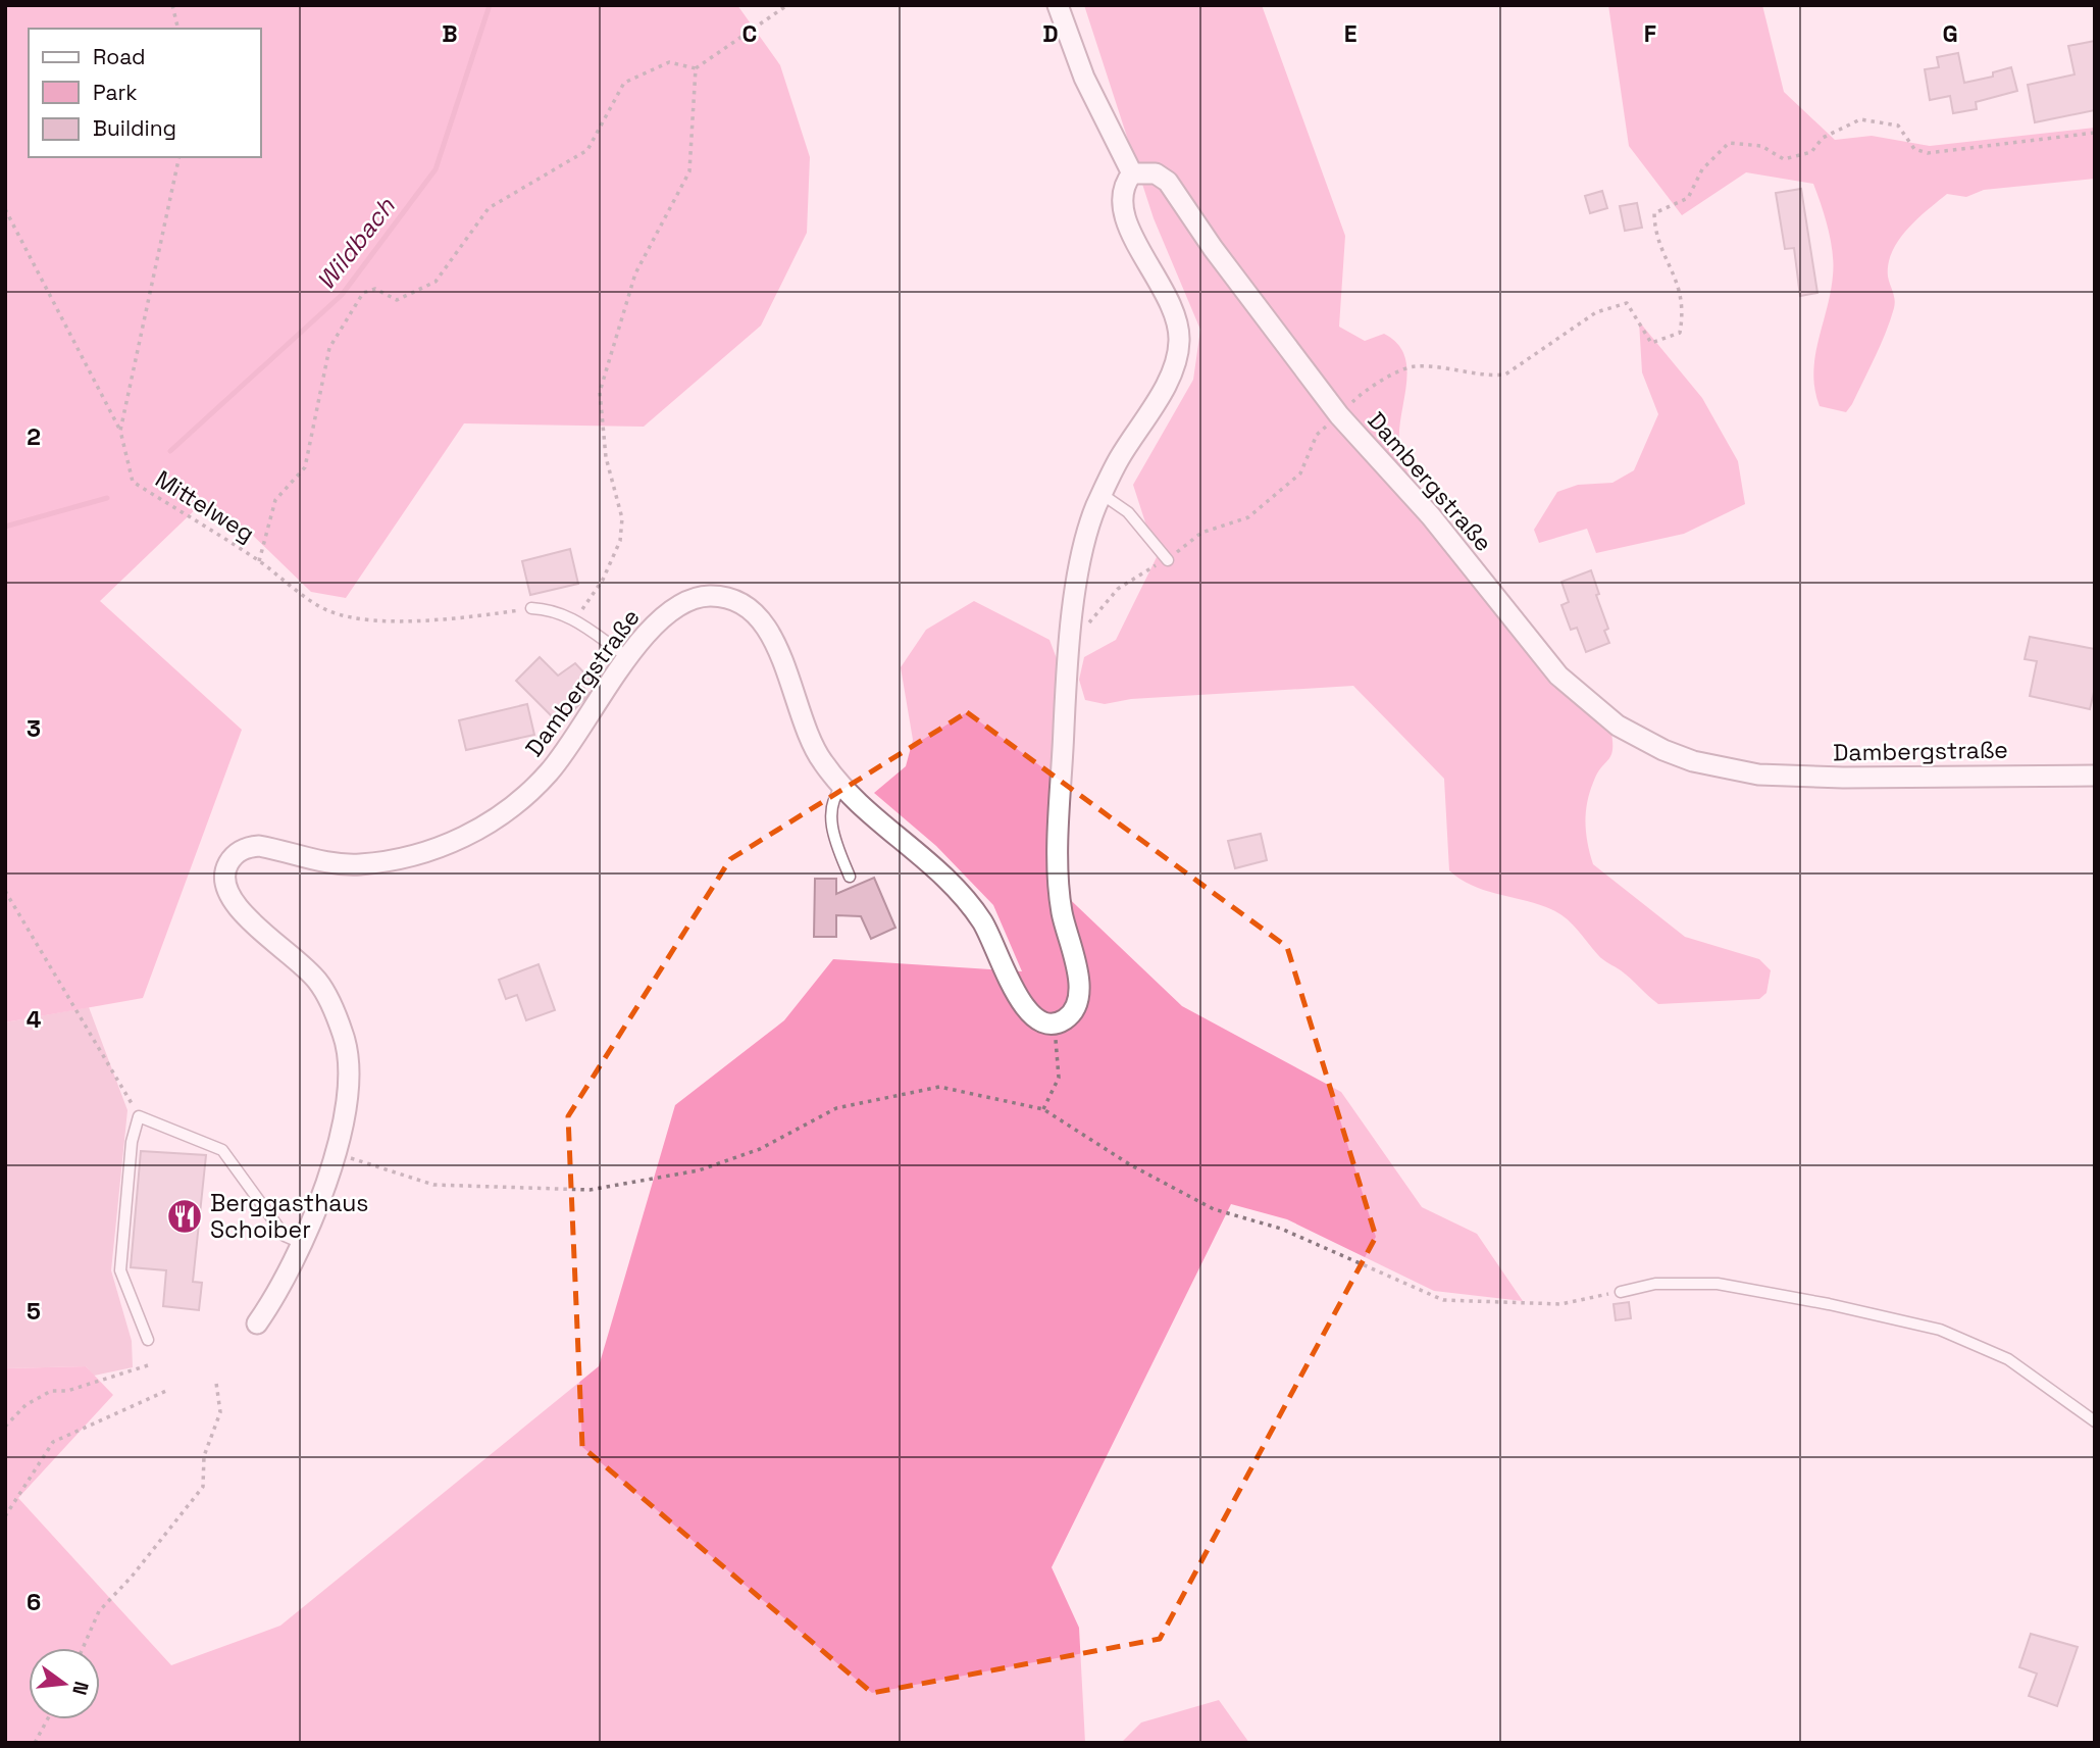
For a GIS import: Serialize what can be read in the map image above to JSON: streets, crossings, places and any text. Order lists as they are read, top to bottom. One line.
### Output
{"streets":{"street":["Dambergstraße"],"path":["Mittelweg"]},"water":["Wildbach"],"places":{"restaurant":["Berggasthaus Schoiber"]},"legend":["Road","Park","Building"],"north":"right","grid":{"columns":["B","C","D","E","F","G"],"rows":["2","3","4","5","6"]}}
